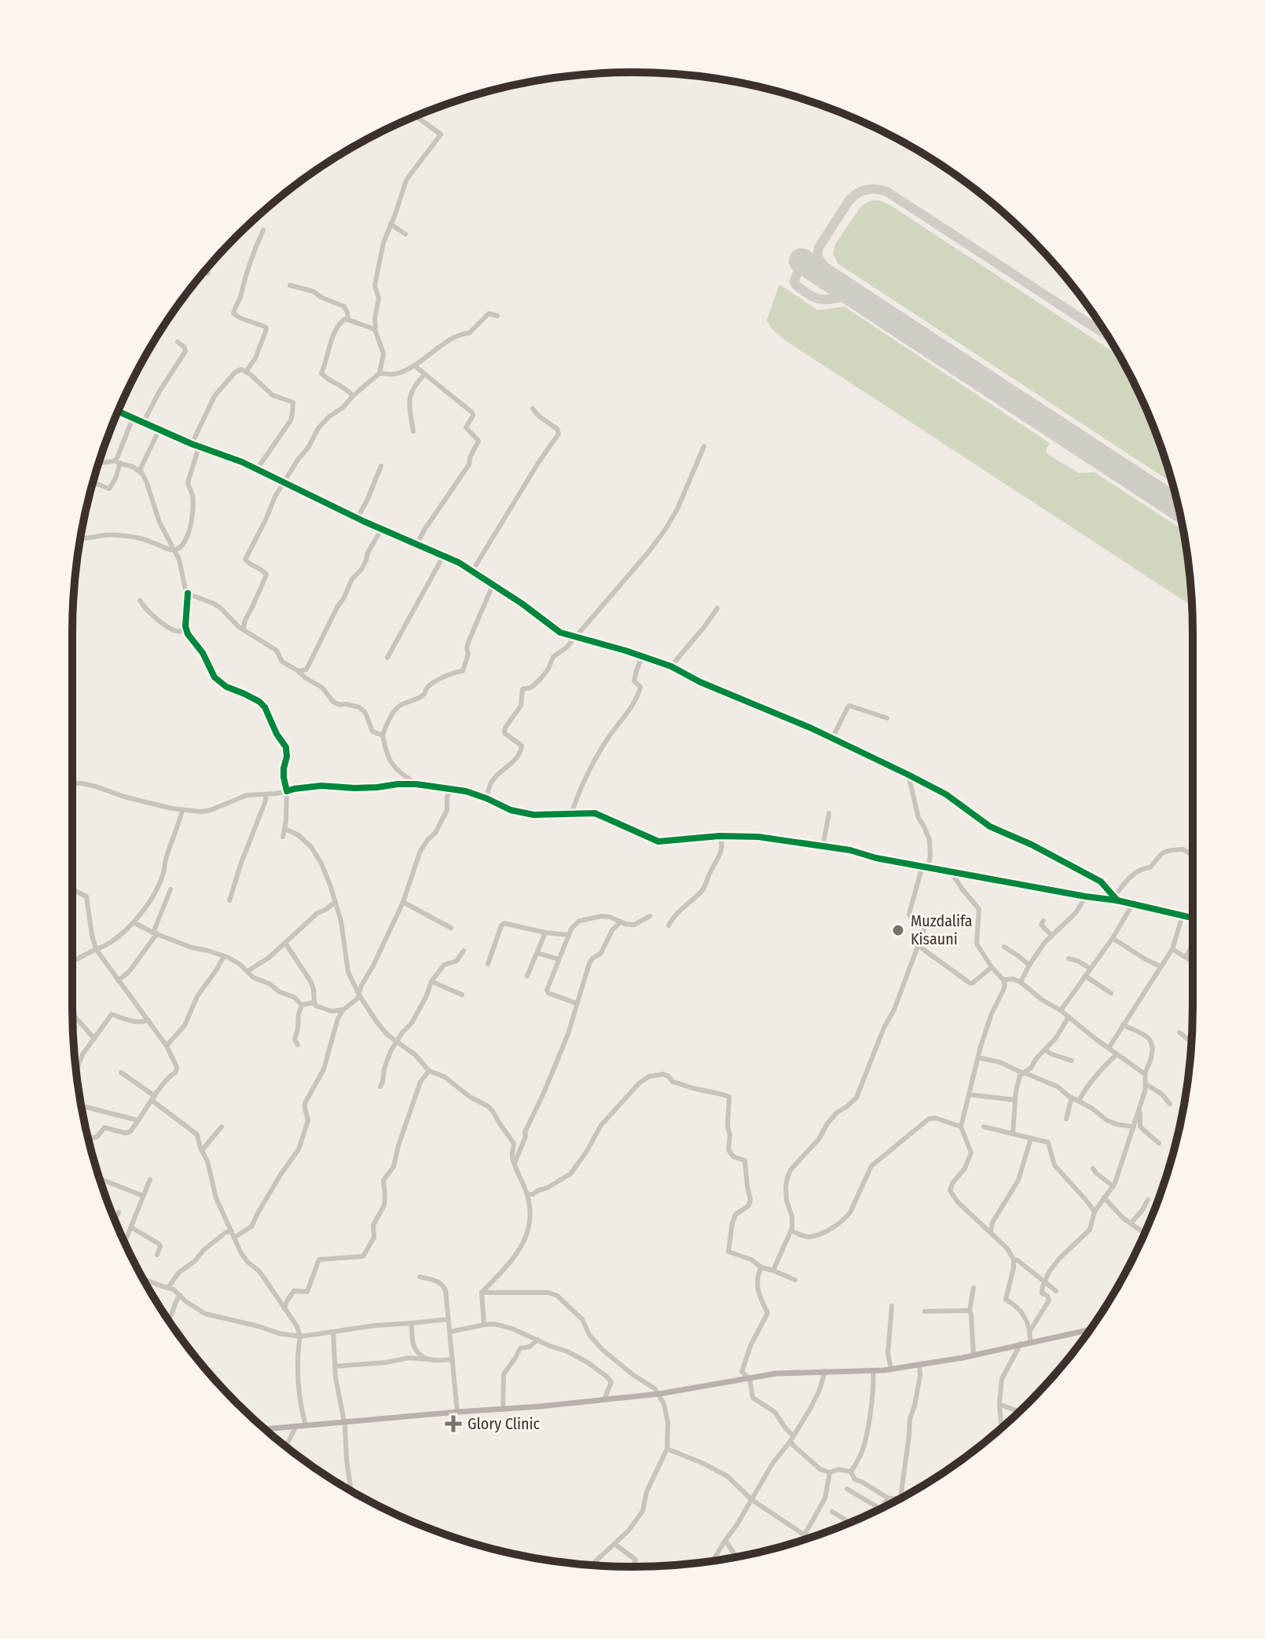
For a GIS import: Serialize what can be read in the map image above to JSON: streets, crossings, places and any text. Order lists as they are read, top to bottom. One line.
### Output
{"places":{"other":["Muzdalifa Kisauni"],"health":["Glory Clinic"]}}
